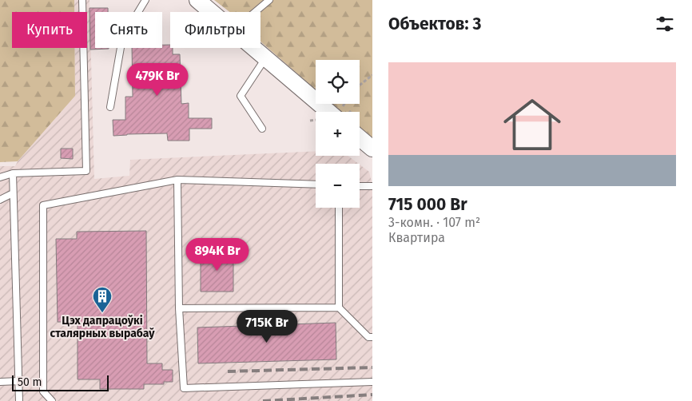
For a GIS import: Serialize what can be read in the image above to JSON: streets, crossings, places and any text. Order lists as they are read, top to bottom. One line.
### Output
{"places":{"building":["Цэх дапрацоўкі сталярных вырабаў"]},"scale_bar":"50 m","page":{"heading":"Объектов: 3","chip":["Купить","Снять","Фильтры"],"list":[{"name":"715 000 Br","note":"3-комн. · 107 m² · Квартира"}],"map_buttons":["+","−"],"price":["479K Br","894K Br","715K Br"],"scale":"50 m"}}
